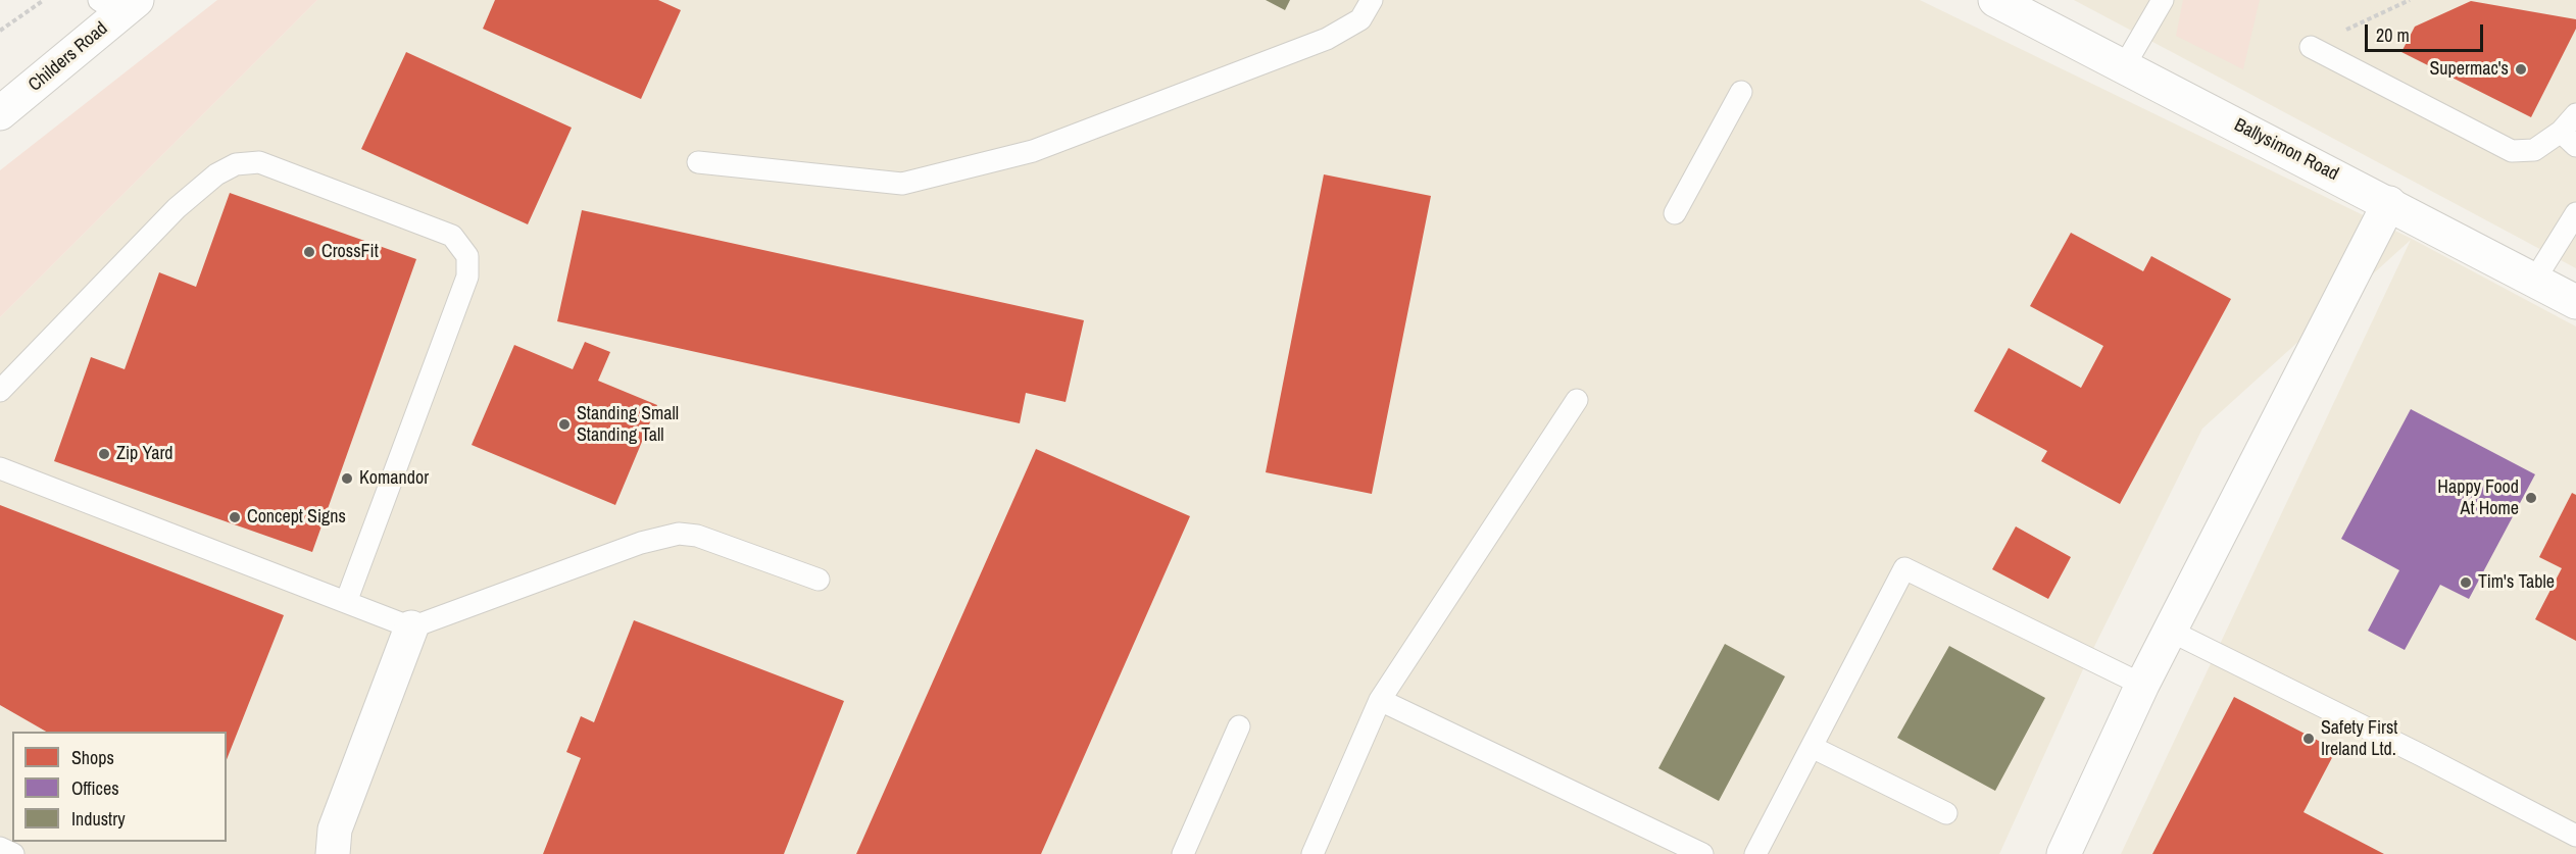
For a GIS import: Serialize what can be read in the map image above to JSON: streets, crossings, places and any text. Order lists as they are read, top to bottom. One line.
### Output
{"streets":{"street":["Childers Road","Ballysimon Road"]},"places":["Supermac's","CrossFit","Standing Small Standing Tall","Zip Yard","Komandor","Happy Food At Home","Concept Signs","Tim's Table","Safety First Ireland Ltd."],"legend":["Shops","Offices","Industry"],"scale_bar":"20 m"}
